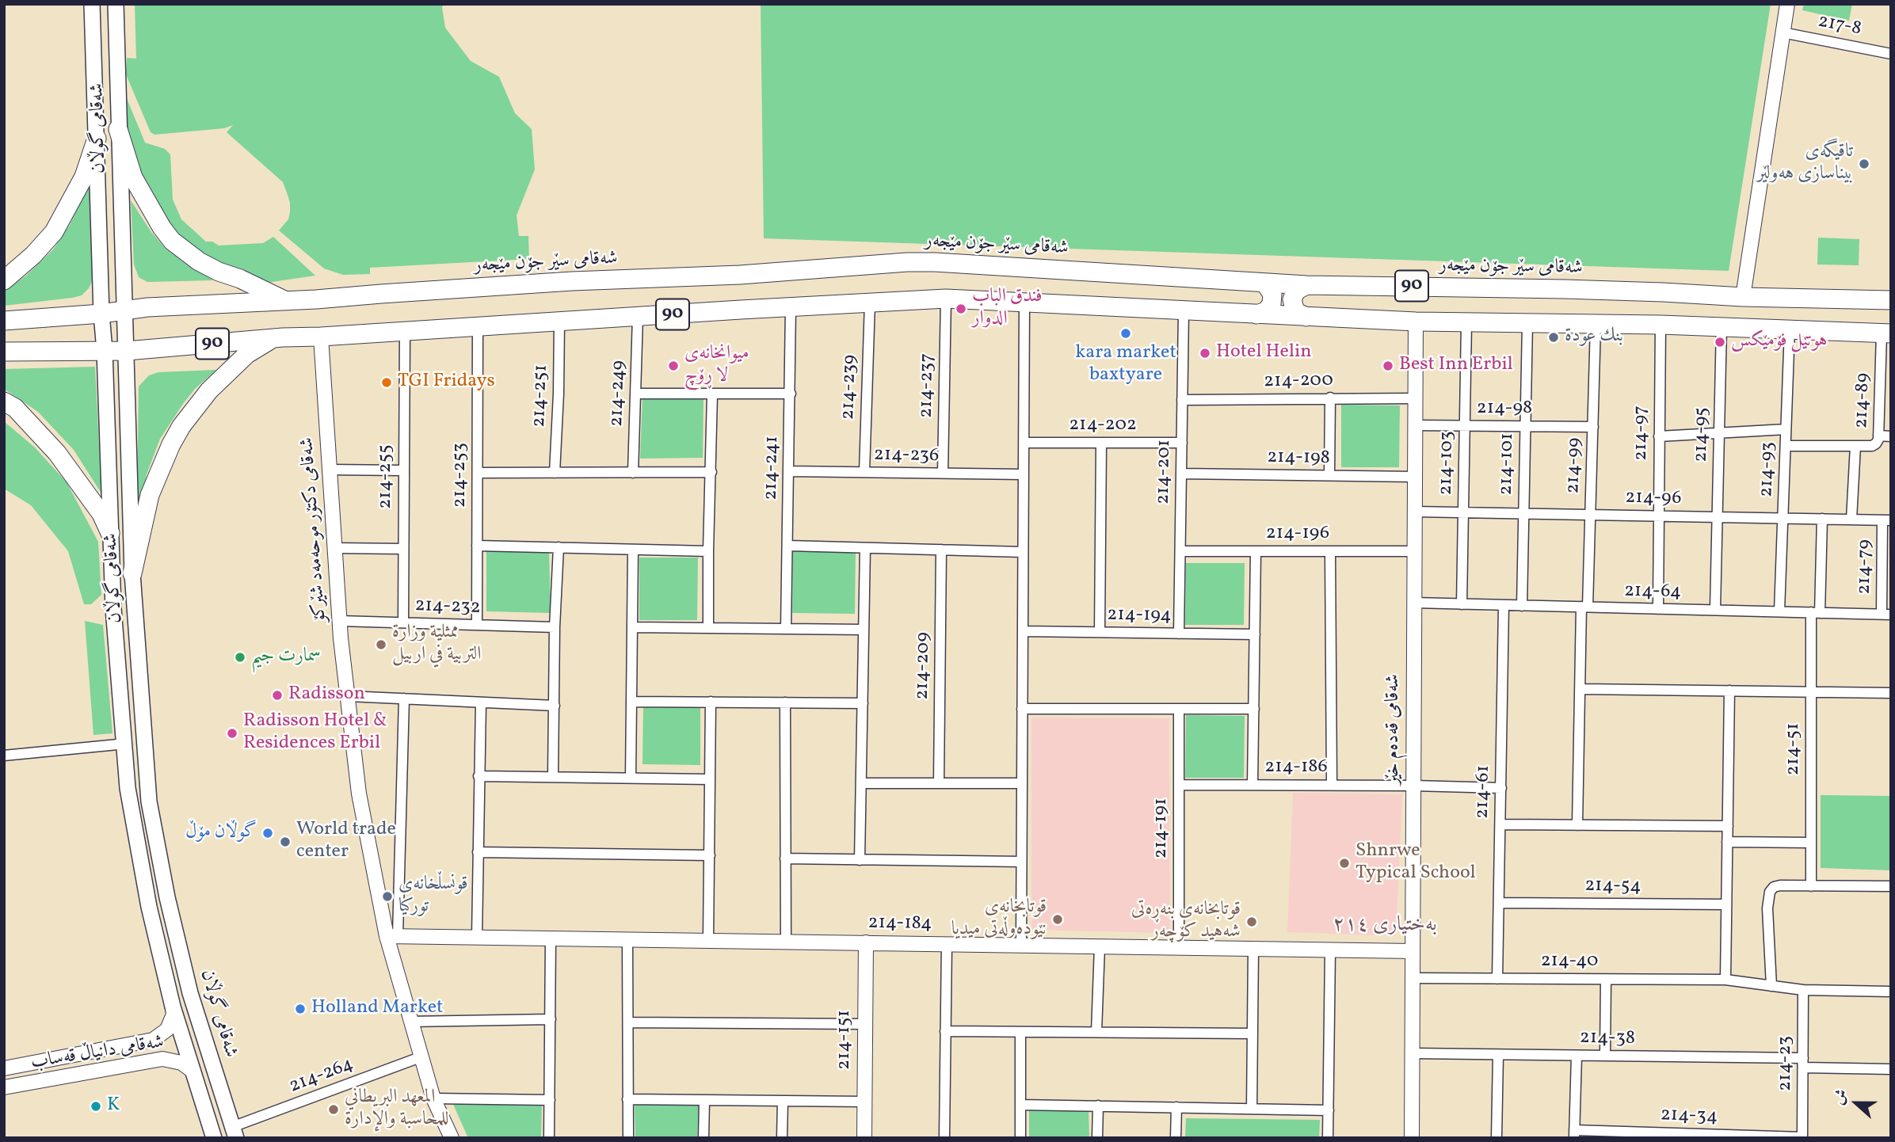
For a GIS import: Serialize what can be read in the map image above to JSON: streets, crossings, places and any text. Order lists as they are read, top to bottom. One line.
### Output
{"streets":{"highway":["شەقامی سێر جۆن مێجەر","90"],"main road":["شەقامی گوڵان"],"street":["217-8","214-200","214-237","214-239","214-249","214-251","214-89","214-98","214-202","214-97","214-95","214-236","214-198","214-103","214-101","214-99","214-241","214-93","214-201","214-253","214-255","214-96","شەقامی دکتۆر موحەمەد شێرکۆ","214-196","214-79","214-64","214-232","214-194","214-209","شەقامی قەدەم خێر","214-51","214-186","214-61","214-191","214-54","214-184","214-40","214-38","214-151","شەقامی دانیاڵ قەساب","214-23","214-264","214-34"]},"crossings":[["شەقامی گوڵان","شەقامی سێر جۆن مێجەر"],["شەقامی گوڵان","90"],["شەقامی گوڵان","شەقامی دانیاڵ قەساب"],["شەقامی گوڵان","214-264"],["شەقامی سێر جۆن مێجەر","90"],["90","214-237"],["90","214-239"],["90","214-249"],["90","214-251"],["90","214-89"],["90","214-97"],["90","214-95"],["90","214-103"],["90","214-101"],["90","214-99"],["90","214-241"],["90","214-93"],["90","214-201"],["90","214-253"],["90","214-255"],["90","شەقامی دکتۆر موحەمەد شێرکۆ"],["90","شەقامی قەدەم خێر"],["214-200","214-201"],["214-200","شەقامی قەدەم خێر"],["214-237","214-236"],["214-239","214-236"],["214-89","214-93"],["214-98","214-103"],["214-98","214-101"],["214-98","214-99"],["214-98","شەقامی قەدەم خێر"],["214-202","214-201"],["214-97","214-96"],["214-97","214-64"],["214-95","214-96"],["214-95","214-64"],["214-236","214-241"],["214-198","214-201"],["214-198","شەقامی قەدەم خێر"],["214-103","214-96"],["214-103","214-64"],["214-101","214-96"],["214-101","214-64"],["214-99","214-96"],["214-99","214-64"],["214-93","214-96"],["214-93","214-64"],["214-201","214-196"],["214-201","214-194"],["214-253","214-232"],["214-255","214-232"],["214-96","214-79"],["214-96","شەقامی قەدەم خێر"],["214-96","214-51"],["شەقامی دکتۆر موحەمەد شێرکۆ","214-232"],["شەقامی دکتۆر موحەمەد شێرکۆ","214-184"],["شەقامی دکتۆر موحەمەد شێرکۆ","214-264"],["214-196","شەقامی قەدەم خێر"],["214-79","214-64"],["214-64","شەقامی قەدەم خێر"],["214-64","214-51"],["214-64","214-61"],["شەقامی قەدەم خێر","214-186"],["شەقامی قەدەم خێر","214-184"],["شەقامی قەدەم خێر","214-40"],["شەقامی قەدەم خێر","214-38"],["214-186","214-61"],["214-186","214-191"],["214-61","214-54"],["214-61","214-40"],["214-191","214-184"],["214-184","214-151"],["214-40","214-23"],["214-38","214-23"],["214-23","214-34"]],"districts":["بەختیاری ٢١٤"],"places":["تاقیگەی بیناسازی هەولێر","فندق الباب الدوار","kara market baxtyare","بنك عودة","هوتێل فۆمێکس","Hotel Helin","میوانخانەی لا ڕۆچ","Best Inn Erbil","TGI Fridays","ممثلية وزارة التربية في اربيل","سمارت جیم","Radisson","Radisson Hotel & Residences Erbil","گوڵان مۆڵ","World trade center","Shnrwe Typical School","قونسڵخانەی تورکیا","قوتابخانەی نێودەوڵەتی میدیا","قوتابخانەی بنەڕەتی شەهید کۆچەر","Holland Market","K","المعهد البريطاني للمحاسبة والإدارة"],"north":"left"}
